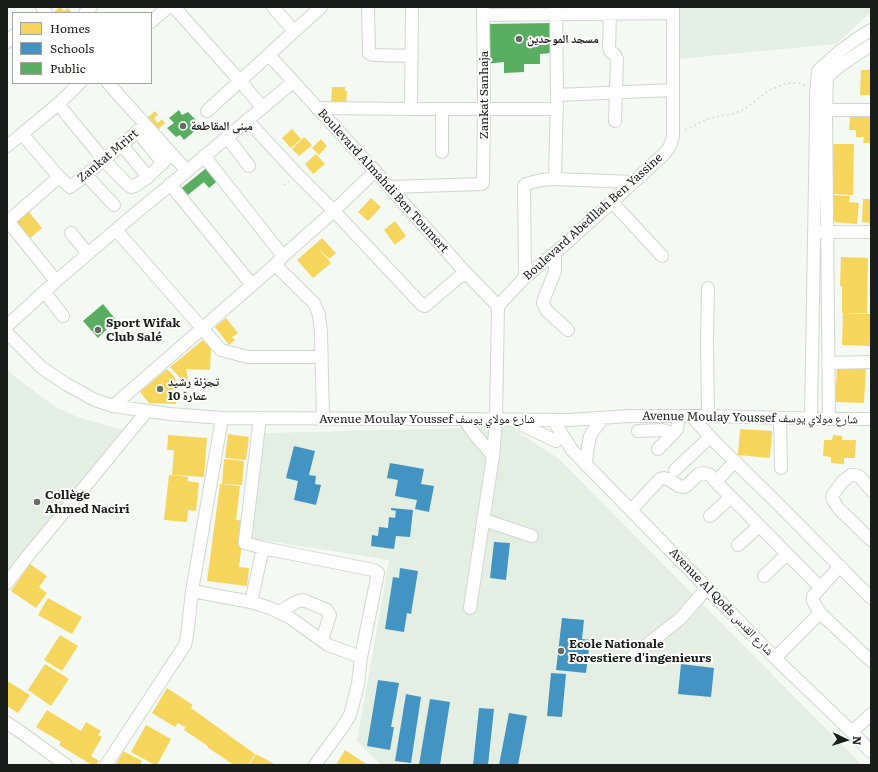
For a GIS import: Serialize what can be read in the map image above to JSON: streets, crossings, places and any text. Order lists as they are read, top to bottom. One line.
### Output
{"streets":{"street":["Zankat Sanhaja","Zankat Mrirt","Boulevard Almahdi Ben Toumert","Boulevard Abedllah Ben Yassine","Avenue Moulay Youssef شارع مولاي يوسف","Avenue Al Qods شارع القدس"]},"crossings":[["Zankat Sanhaja","Boulevard Almahdi Ben Toumert"],["Boulevard Almahdi Ben Toumert","Boulevard Abedllah Ben Yassine"],["Avenue Moulay Youssef شارع مولاي يوسف","Avenue Al Qods شارع القدس"]],"places":["مسجد الموحدين","مبنى المقاطعة","Sport Wifak Club Salé","تجزئة رشيد عمارة 10","Collège Ahmed Naciri","Ecole Nationale Forestiere d'ingenieurs"],"legend":["Homes","Schools","Public"],"north":"right"}
